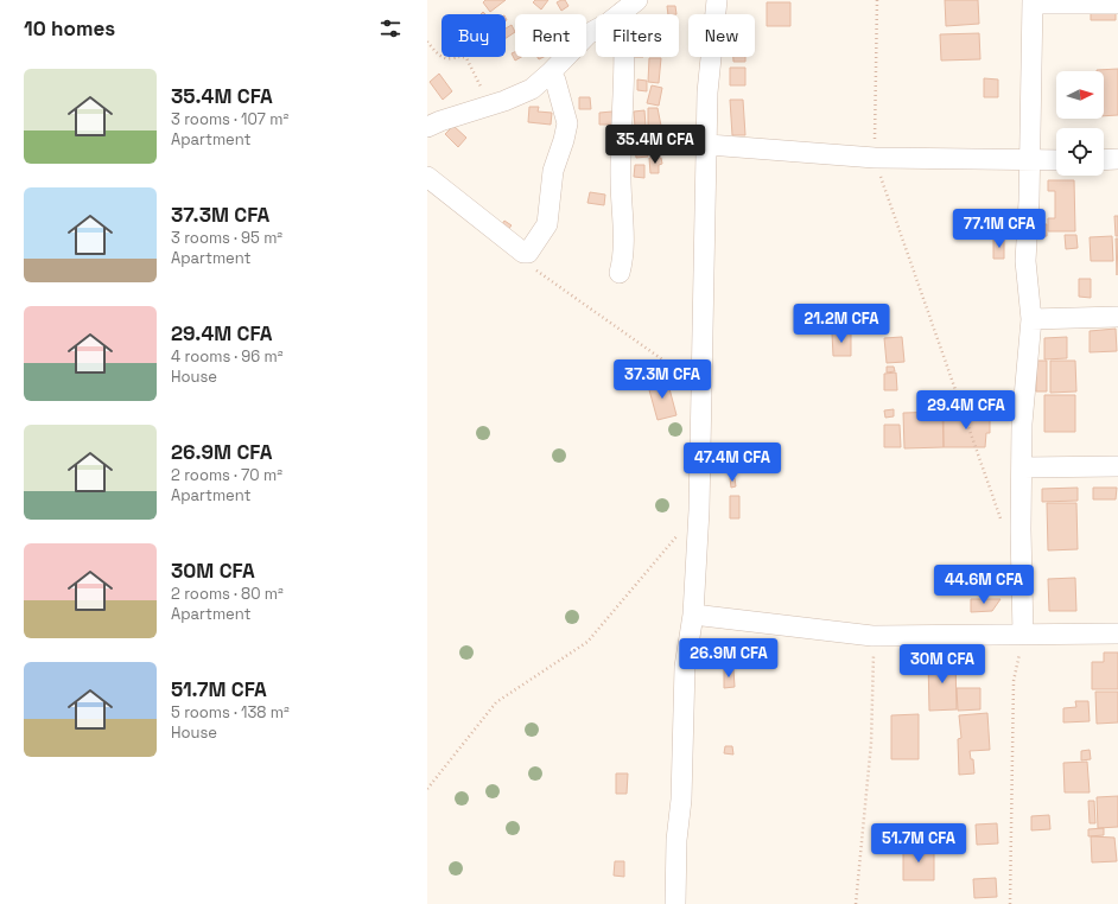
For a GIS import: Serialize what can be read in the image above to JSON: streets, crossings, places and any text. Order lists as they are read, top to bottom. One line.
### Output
{"north":"right","page":{"heading":"10 homes","chip":["Buy","Rent","Filters","New"],"list":[{"name":"35.4M CFA","note":"3 rooms · 107 m² · Apartment"},{"name":"37.3M CFA","note":"3 rooms · 95 m² · Apartment"},{"name":"29.4M CFA","note":"4 rooms · 96 m² · House"},{"name":"26.9M CFA","note":"2 rooms · 70 m² · Apartment"},{"name":"30M CFA","note":"2 rooms · 80 m² · Apartment"},{"name":"51.7M CFA","note":"5 rooms · 138 m² · House"}],"price":["35.4M CFA","77.1M CFA","21.2M CFA","37.3M CFA","29.4M CFA","47.4M CFA","44.6M CFA","26.9M CFA","30M CFA","51.7M CFA"]}}
